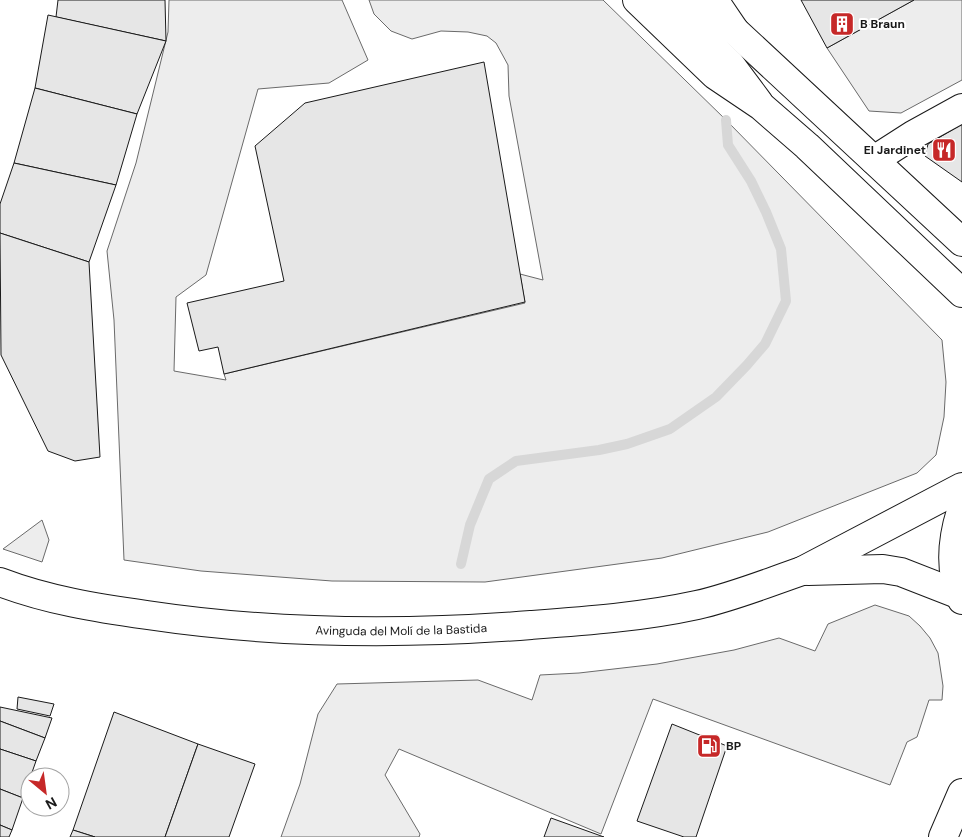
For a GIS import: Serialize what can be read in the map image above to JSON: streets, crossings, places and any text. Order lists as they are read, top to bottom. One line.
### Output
{"streets":{"main road":["Avinguda del Molí de la Bastida"]},"places":{"building":["B Braun"],"restaurant":["El Jardinet"],"fuel station":["BP"]},"north":"bottom right"}
